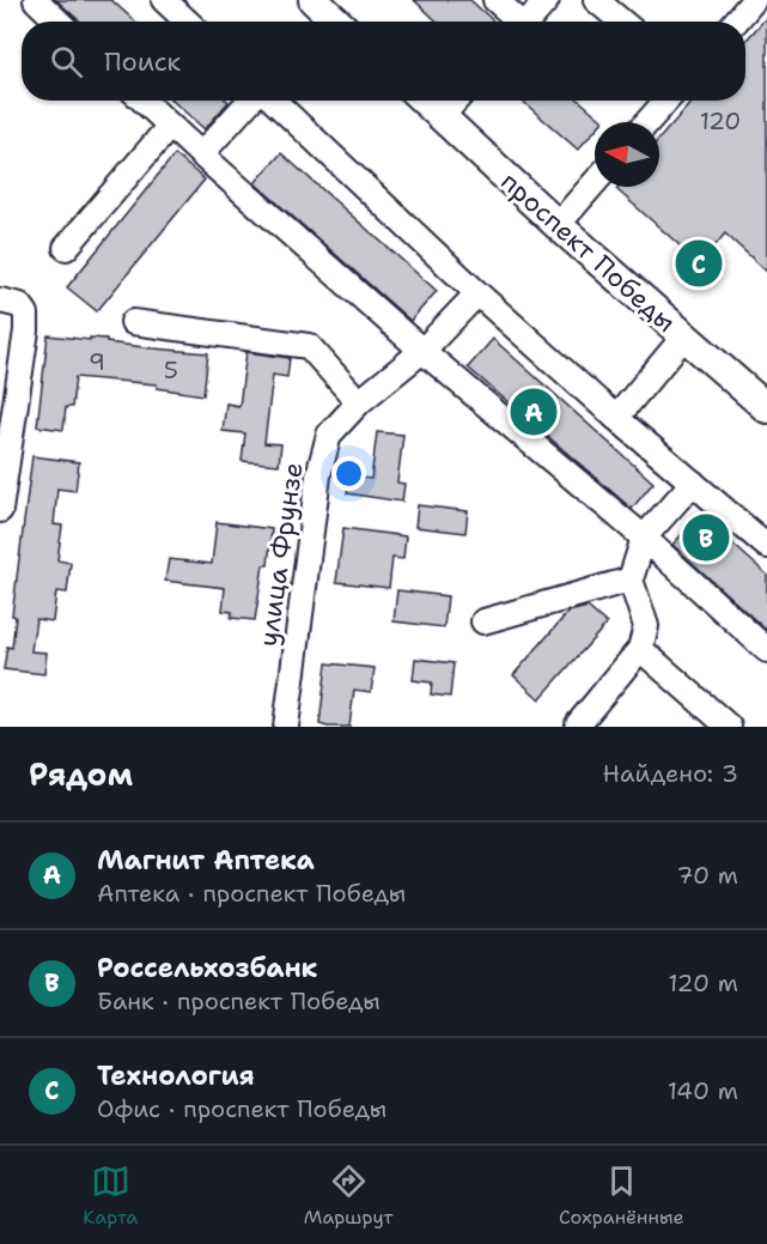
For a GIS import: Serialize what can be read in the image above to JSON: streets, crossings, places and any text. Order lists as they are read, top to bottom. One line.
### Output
{"streets":{"main road":["проспект Победы"],"street":["улица Фрунзе"]},"house_numbers":["120","9","5"],"north":"left","page":{"search":"Поиск","pins":["C","A","B"],"heading":["Рядом","Найдено: 3"],"list":[{"mark":"A","name":"Магнит Аптека","note":"Аптека · проспект Победы","value":"70 m"},{"mark":"B","name":"Россельхозбанк","note":"Банк · проспект Победы","value":"120 m"},{"mark":"C","name":"Технология","note":"Офис · проспект Победы","value":"140 m"}],"nav":["Карта","Маршрут","Сохранённые"]}}
